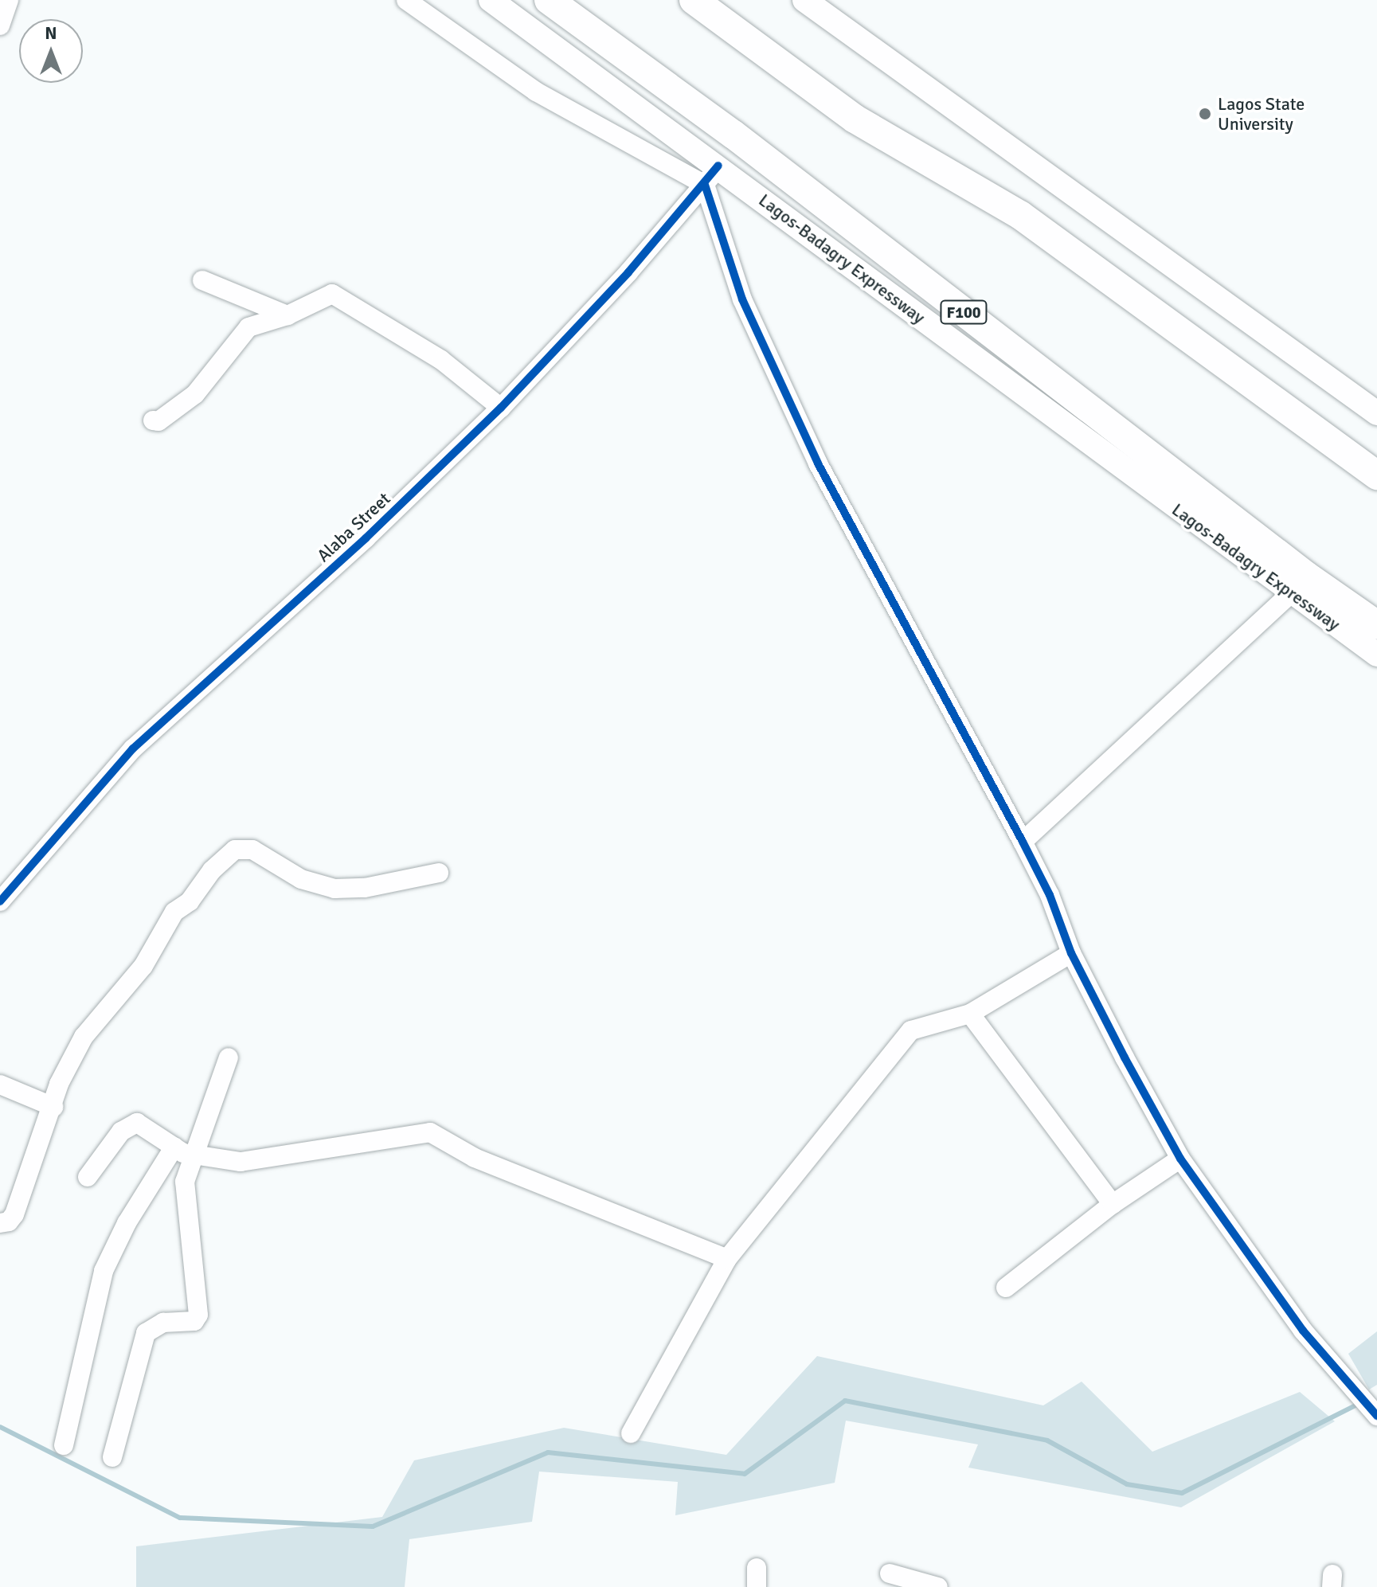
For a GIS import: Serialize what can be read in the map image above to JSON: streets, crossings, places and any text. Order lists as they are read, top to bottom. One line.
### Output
{"streets":{"highway":["Lagos-Badagry Expressway","F100"],"street":["Alaba Street"]},"crossings":[["Lagos-Badagry Expressway","Alaba Street"]],"places":["Lagos State University"],"north":"top"}
